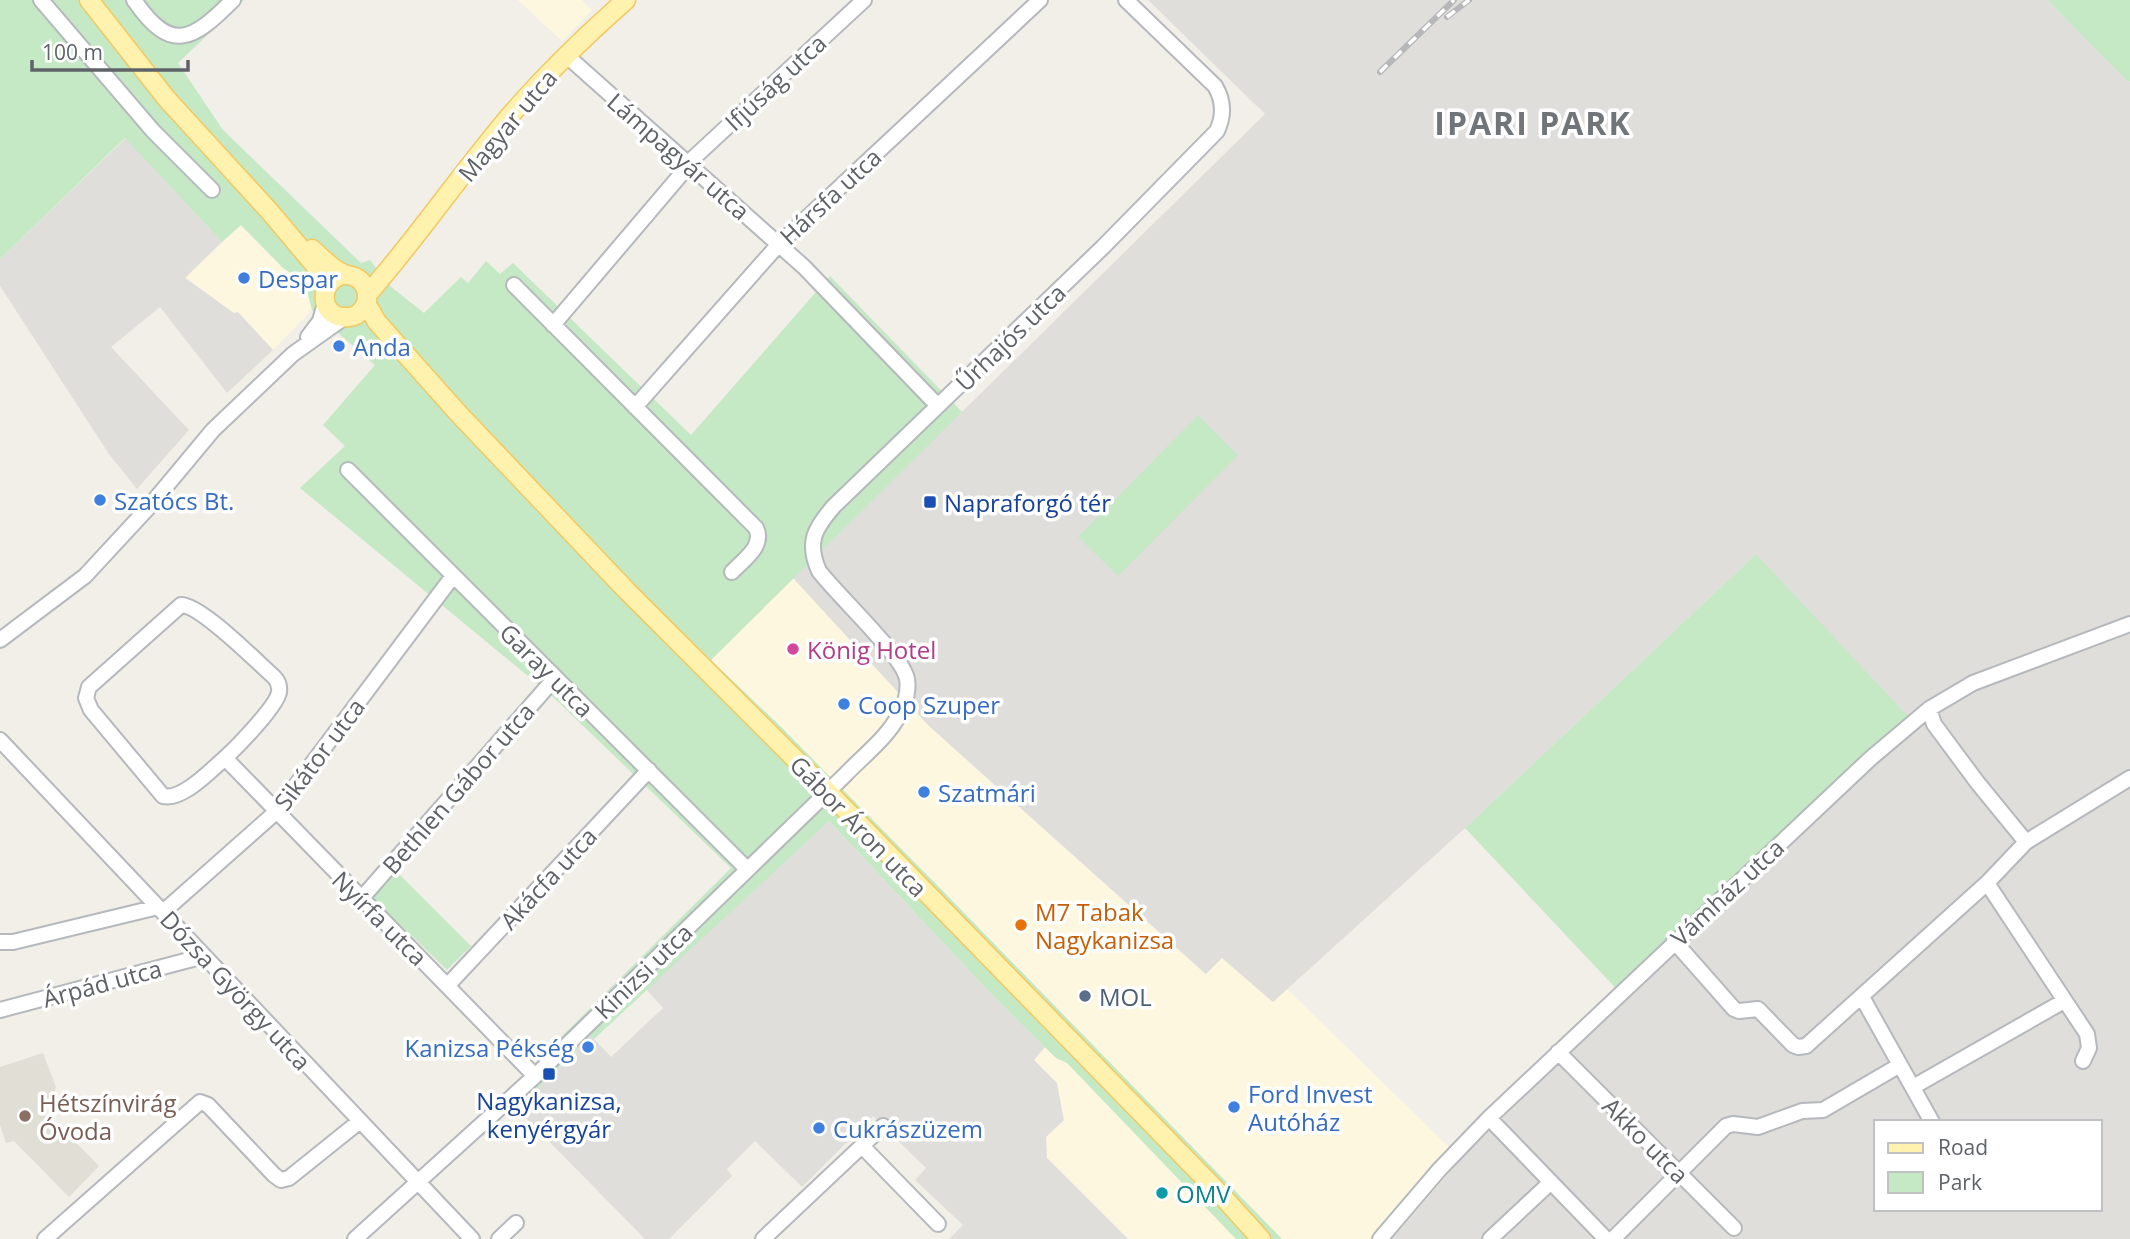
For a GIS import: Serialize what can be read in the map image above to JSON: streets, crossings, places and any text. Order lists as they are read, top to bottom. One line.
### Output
{"streets":{"main road":["Magyar utca","Gábor Áron utca"],"street":["Ifjúság utca","Lámpagyár utca","Hársfa utca","Űrhajós utca","Garay utca","Sikátor utca","Bethlen Gábor utca","Akácfa utca","Vámház utca","Nyírfa utca","Kinizsi utca","Árpád utca","Dózsa György utca","Akko utca"]},"crossings":[["Ifjúság utca","Lámpagyár utca"],["Magyar utca","Lámpagyár utca"],["Magyar utca","Gábor Áron utca"],["Lámpagyár utca","Hársfa utca"],["Lámpagyár utca","Űrhajós utca"],["Űrhajós utca","Kinizsi utca"],["Garay utca","Sikátor utca"],["Garay utca","Bethlen Gábor utca"],["Garay utca","Akácfa utca"],["Garay utca","Kinizsi utca"],["Sikátor utca","Nyírfa utca"],["Sikátor utca","Dózsa György utca"],["Bethlen Gábor utca","Nyírfa utca"],["Gábor Áron utca","Kinizsi utca"],["Akácfa utca","Nyírfa utca"],["Vámház utca","Akko utca"],["Nyírfa utca","Kinizsi utca"],["Kinizsi utca","Dózsa György utca"],["Árpád utca","Dózsa György utca"]],"districts":["IPARI PARK"],"places":{"other":["Despar","Anda","Szatócs Bt.","König Hotel","Coop Szuper","Szatmári","M7 Tabak Nagykanizsa","MOL","Kanizsa Pékség","Ford Invest Autóház","Hétszínvirág Óvoda","Cukrászüzem","OMV"],"transit":["Napraforgó tér","Nagykanizsa, kenyérgyár"]},"legend":["Road","Park"],"scale_bar":"100 m"}
